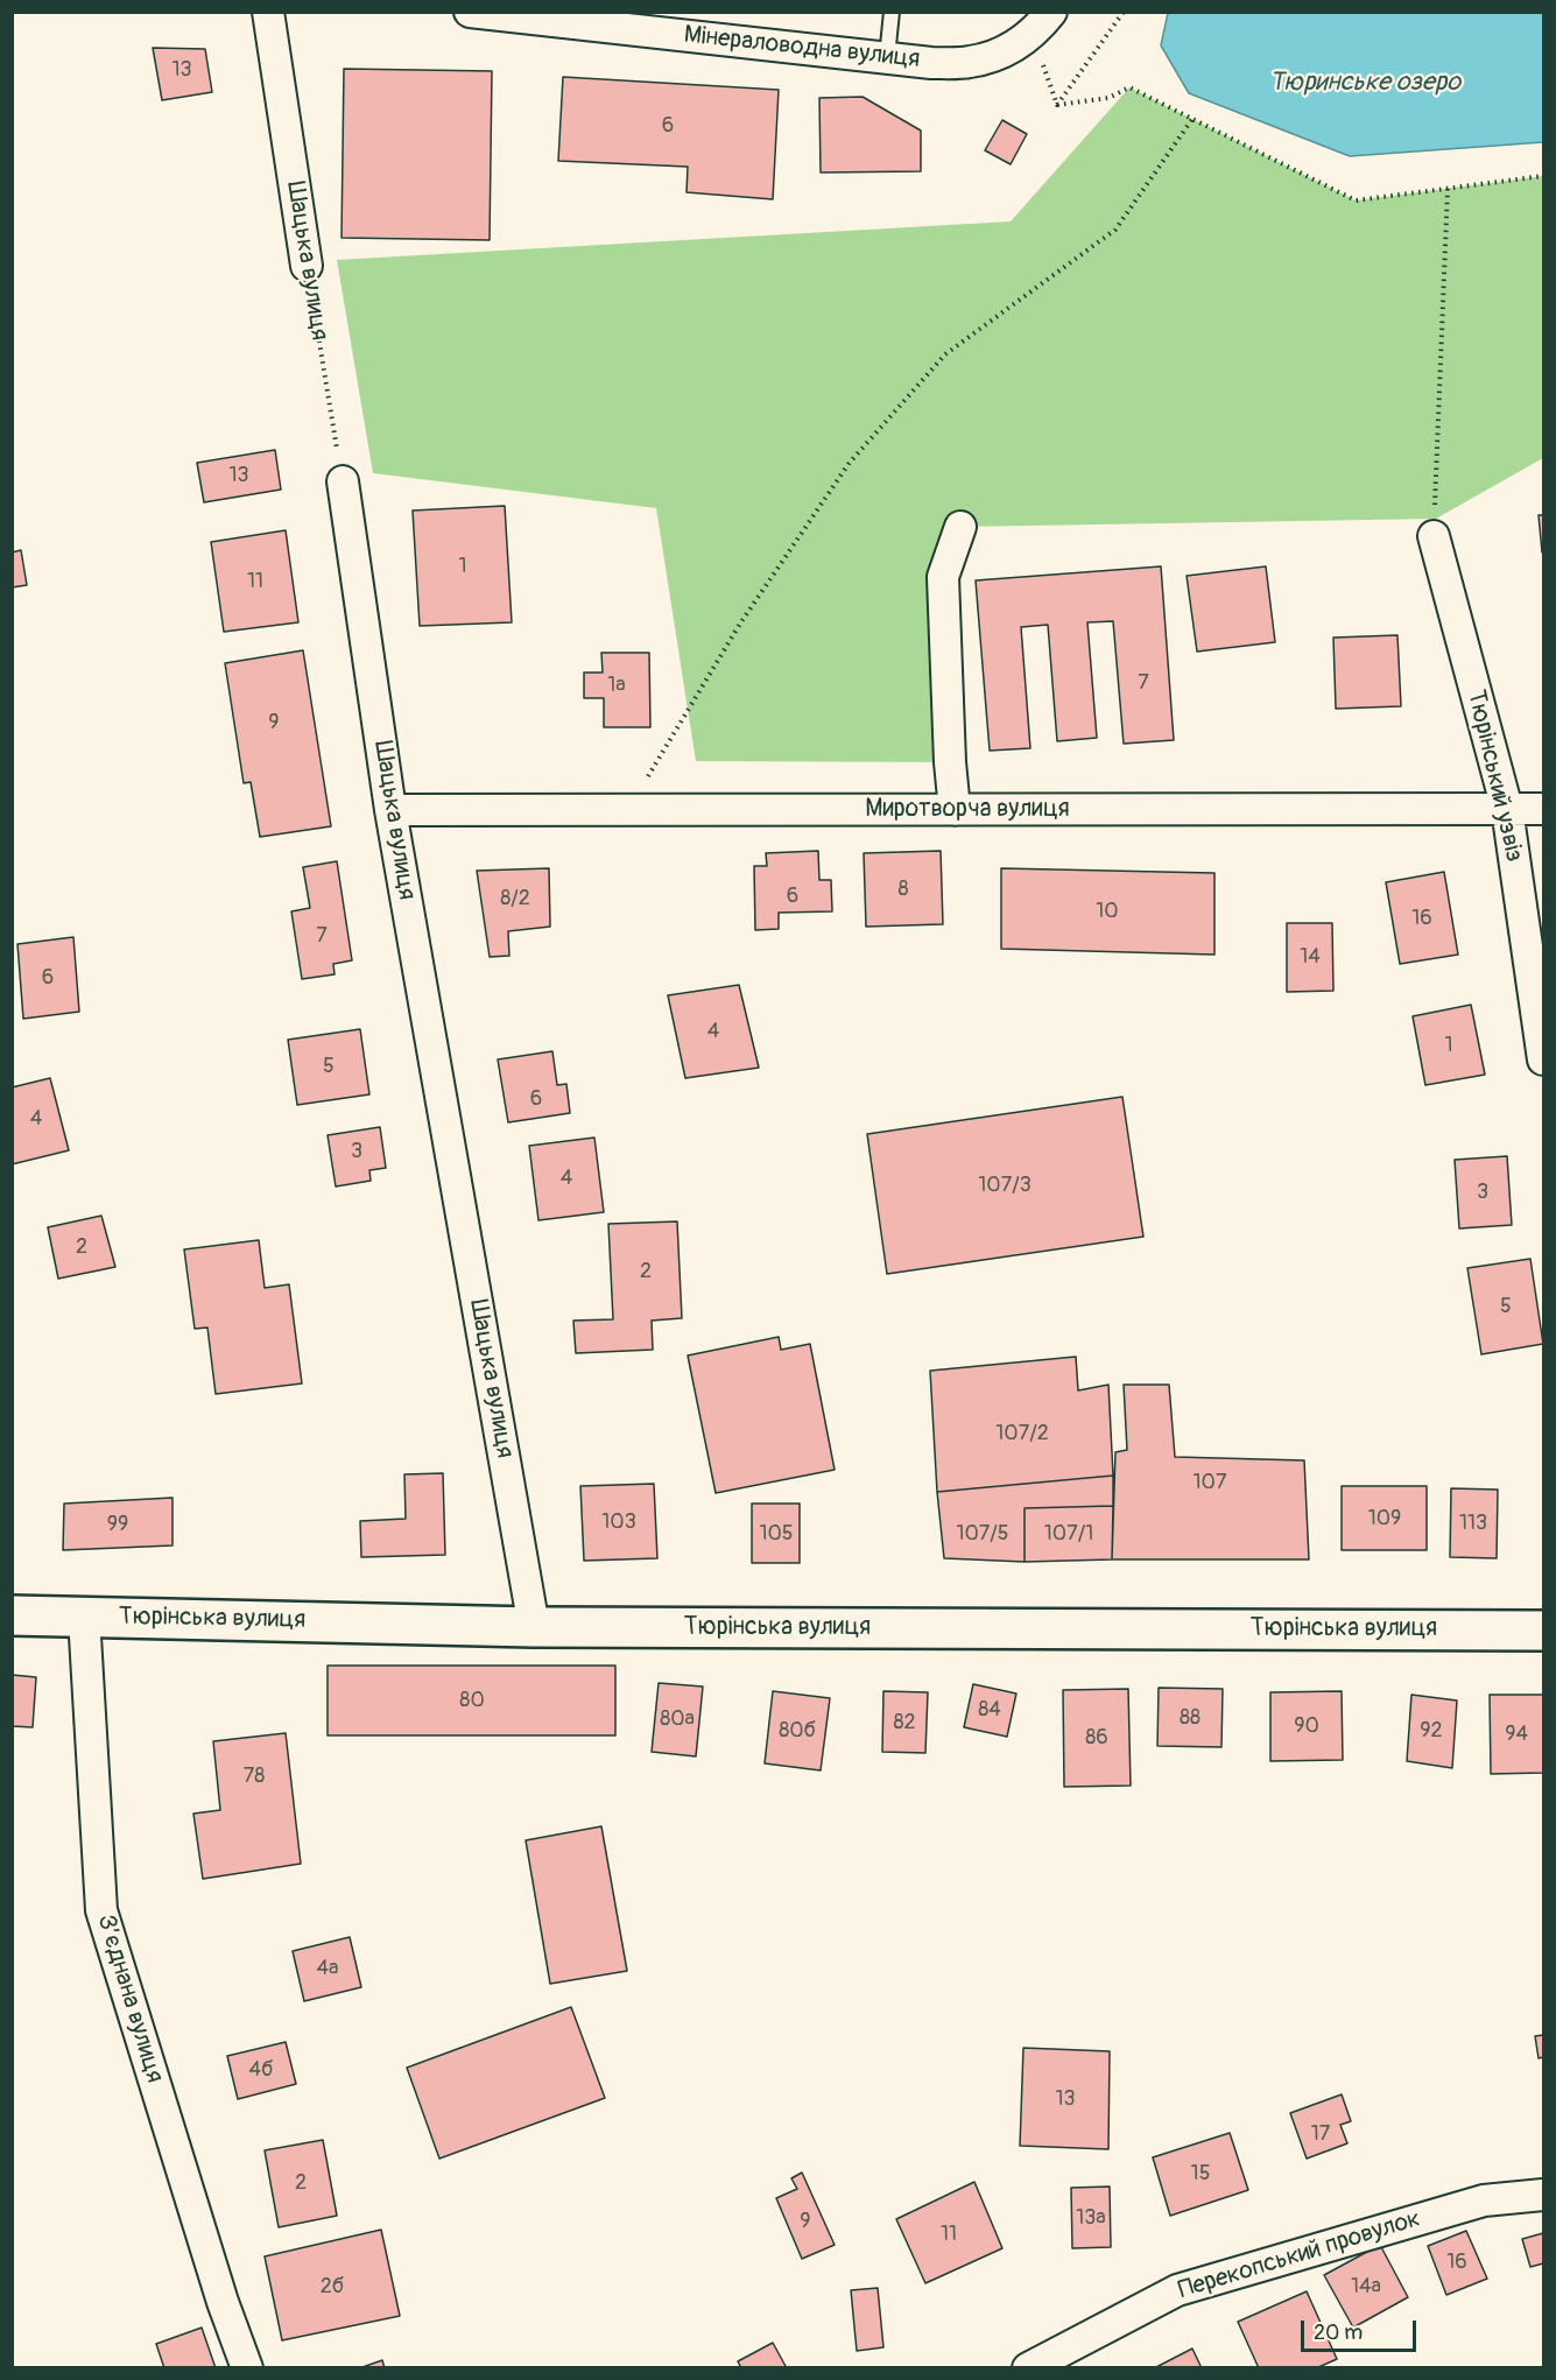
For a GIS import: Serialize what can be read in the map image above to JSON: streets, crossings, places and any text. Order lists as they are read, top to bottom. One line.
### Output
{"streets":{"main road":["Тюрінська вулиця"],"street":["Мінераловодна вулиця","Шацька вулиця","Тюрінський узвіз","Миротворча вулиця","З’єднана вулиця","Перекопський провулок"]},"crossings":[["Шацька вулиця","Миротворча вулиця"],["Шацька вулиця","Тюрінська вулиця"],["Тюрінський узвіз","Миротворча вулиця"],["Тюрінська вулиця","З’єднана вулиця"]],"water":["Тюринське озеро"],"house_numbers":["13","6","13","1","11","7","1а","9","8","6","8/2","10","16","7","14","6","4","1","5","6","4","3","4","107/3","3","2","2","5","107/2","107","109","103","113","99","105","107/5","107/1","80","84","88","80а","82","90","80б","92","94","86","78","4а","4б","13","17","15","2","13а","9","11","16","2б","14а"],"scale_bar":"20 m"}
